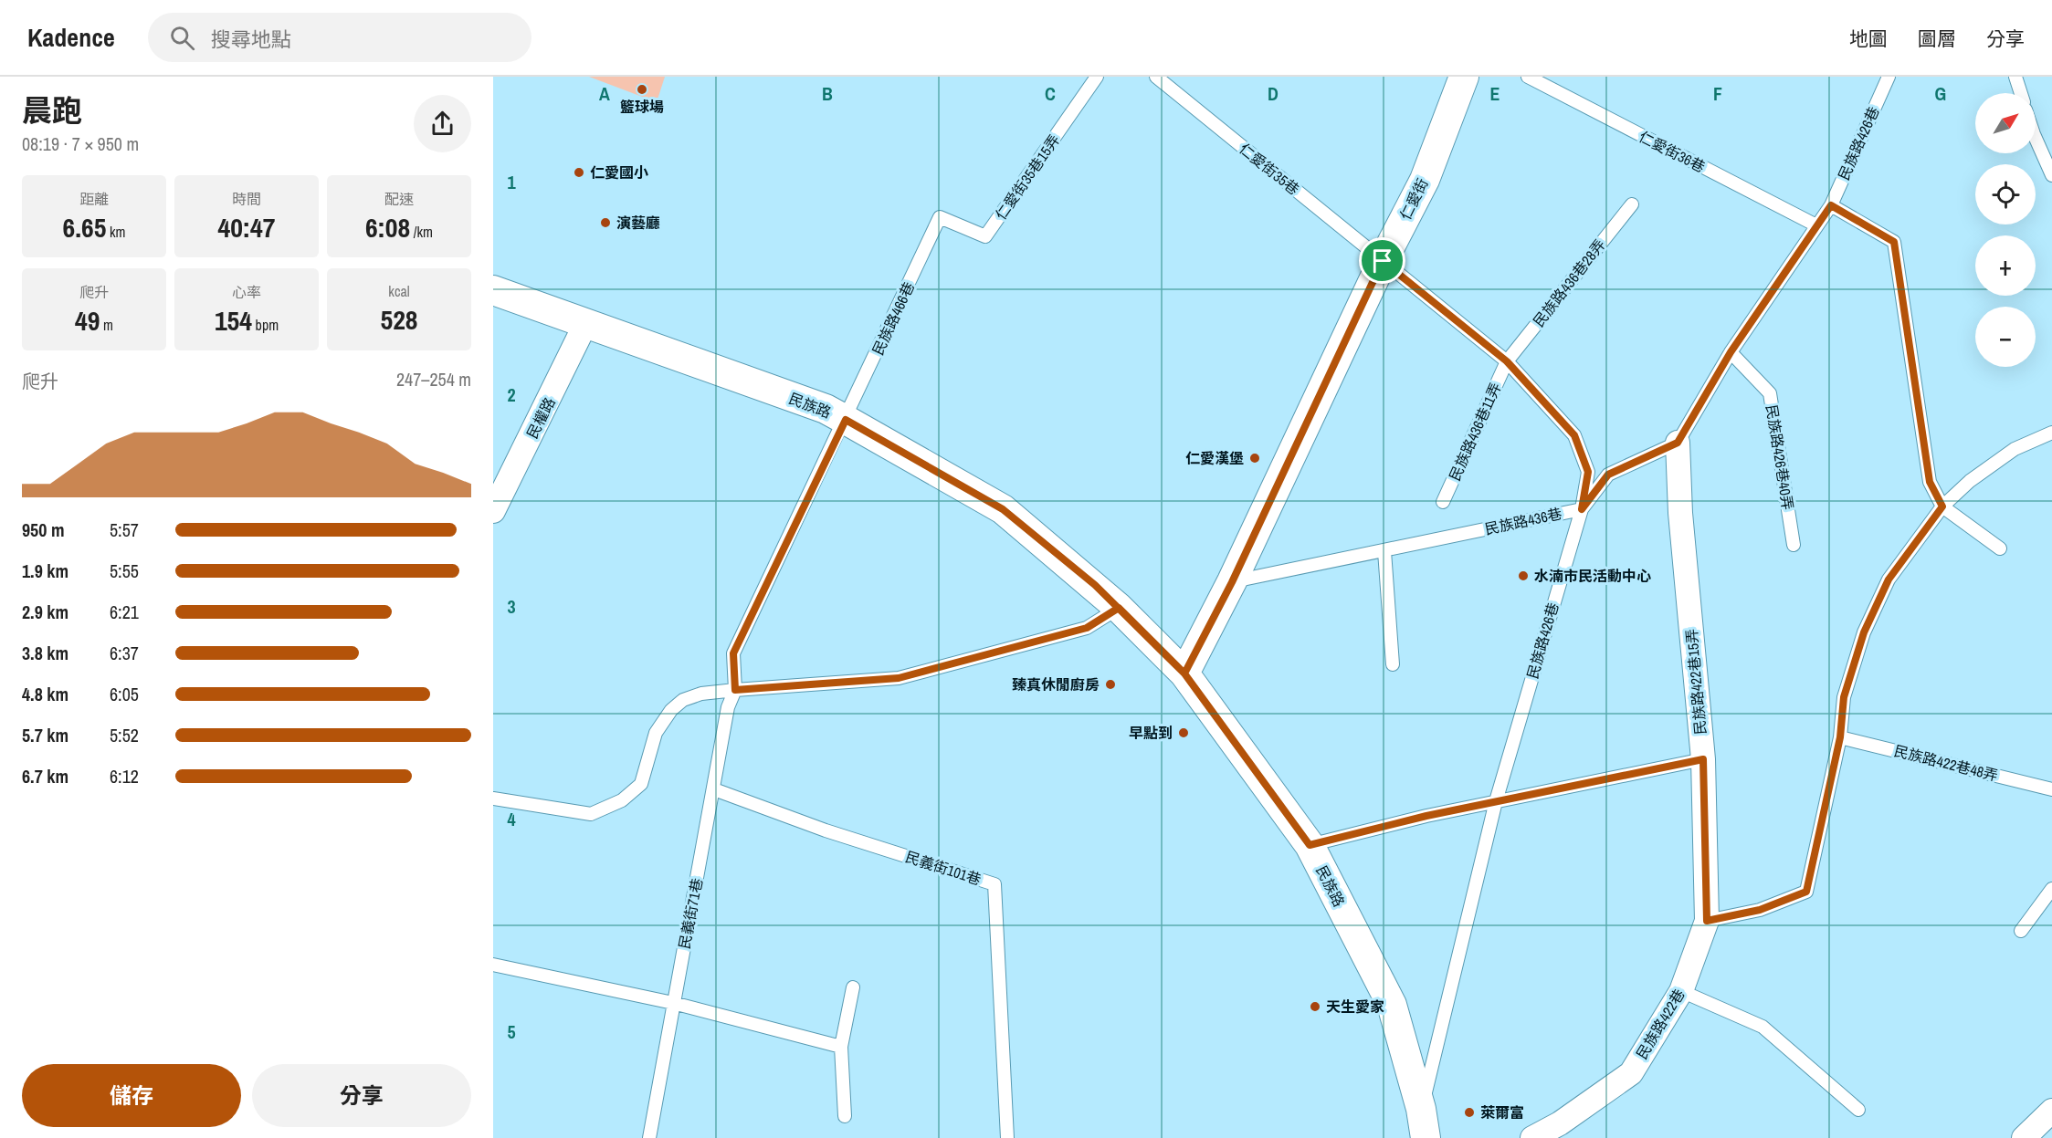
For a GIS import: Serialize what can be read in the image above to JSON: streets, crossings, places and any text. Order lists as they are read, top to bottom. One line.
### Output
{"streets":{"street":["仁愛街","民族路","民權路","民族路422巷15弄","民族路422巷"],"lane":["民族路426巷","仁愛街36巷","仁愛街35巷","仁愛街35巷15弄","民族路436巷28弄","民族路466巷","民族路436巷11弄","民族路426巷40弄","民族路436巷","民族路422巷48弄","民義街101巷","民義街71巷"]},"crossings":[["民族路426巷","仁愛街36巷"],["民族路426巷","民族路"],["民族路426巷","民族路426巷40弄"],["民族路426巷","民族路436巷"],["民族路426巷","民族路422巷15弄"],["仁愛街35巷","仁愛街"],["仁愛街35巷","民族路436巷"],["仁愛街35巷15弄","民族路466巷"],["仁愛街","民族路"],["仁愛街","民族路436巷"],["民族路436巷28弄","民族路436巷11弄"],["民族路436巷28弄","民族路436巷"],["民族路466巷","民族路"],["民族路466巷","民義街71巷"],["民族路","民權路"],["民族路436巷11弄","民族路436巷"],["民族路422巷15弄","民族路422巷"],["民義街101巷","民義街71巷"]],"places":["籃球場","仁愛國小","演藝廳","仁愛漢堡","水湳市民活動中心","臻真休閒廚房","早點到","天生愛家","萊爾富"],"north":"top right","page":{"header":"Kadence","search":"搜尋地點","nav":["地圖","圖層","分享"],"heading":["晨跑","08:19 · 7 × 950 m"],"map_buttons":["+","−"],"stats":[["距離","6.65 km"],["時間","40:47"],["配速","6:08 /km"],["爬升","49 m"],["心率","154 bpm"],["kcal","528"]],"chart":["爬升","247–254 m"],"list":[{"name":"950 m","note":"5:57"},{"name":"1.9 km","note":"5:55"},{"name":"2.9 km","note":"6:21"},{"name":"3.8 km","note":"6:37"},{"name":"4.8 km","note":"6:05"},{"name":"5.7 km","note":"5:52"},{"name":"6.7 km","note":"6:12"}],"buttons":["儲存","分享"]},"grid":{"columns":["A","B","C","D","E","F","G"],"rows":["1","2","3","4","5"]}}
